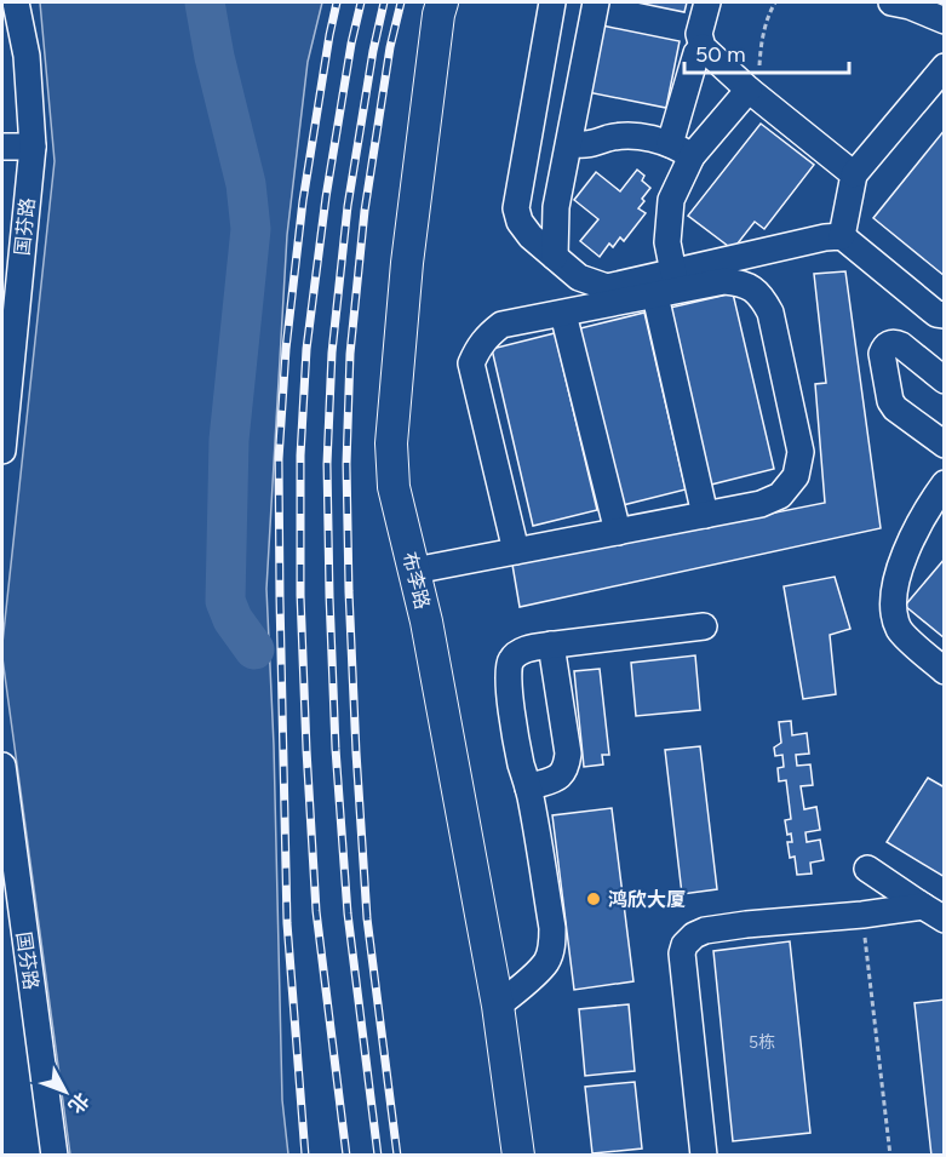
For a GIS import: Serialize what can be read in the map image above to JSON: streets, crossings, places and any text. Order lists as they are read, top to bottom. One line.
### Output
{"streets":{"main road":["布李路"],"street":["国芬路"]},"places":["鸿欣大厦"],"house_numbers":["5栋"],"scale_bar":"50 m","north":"bottom right"}
